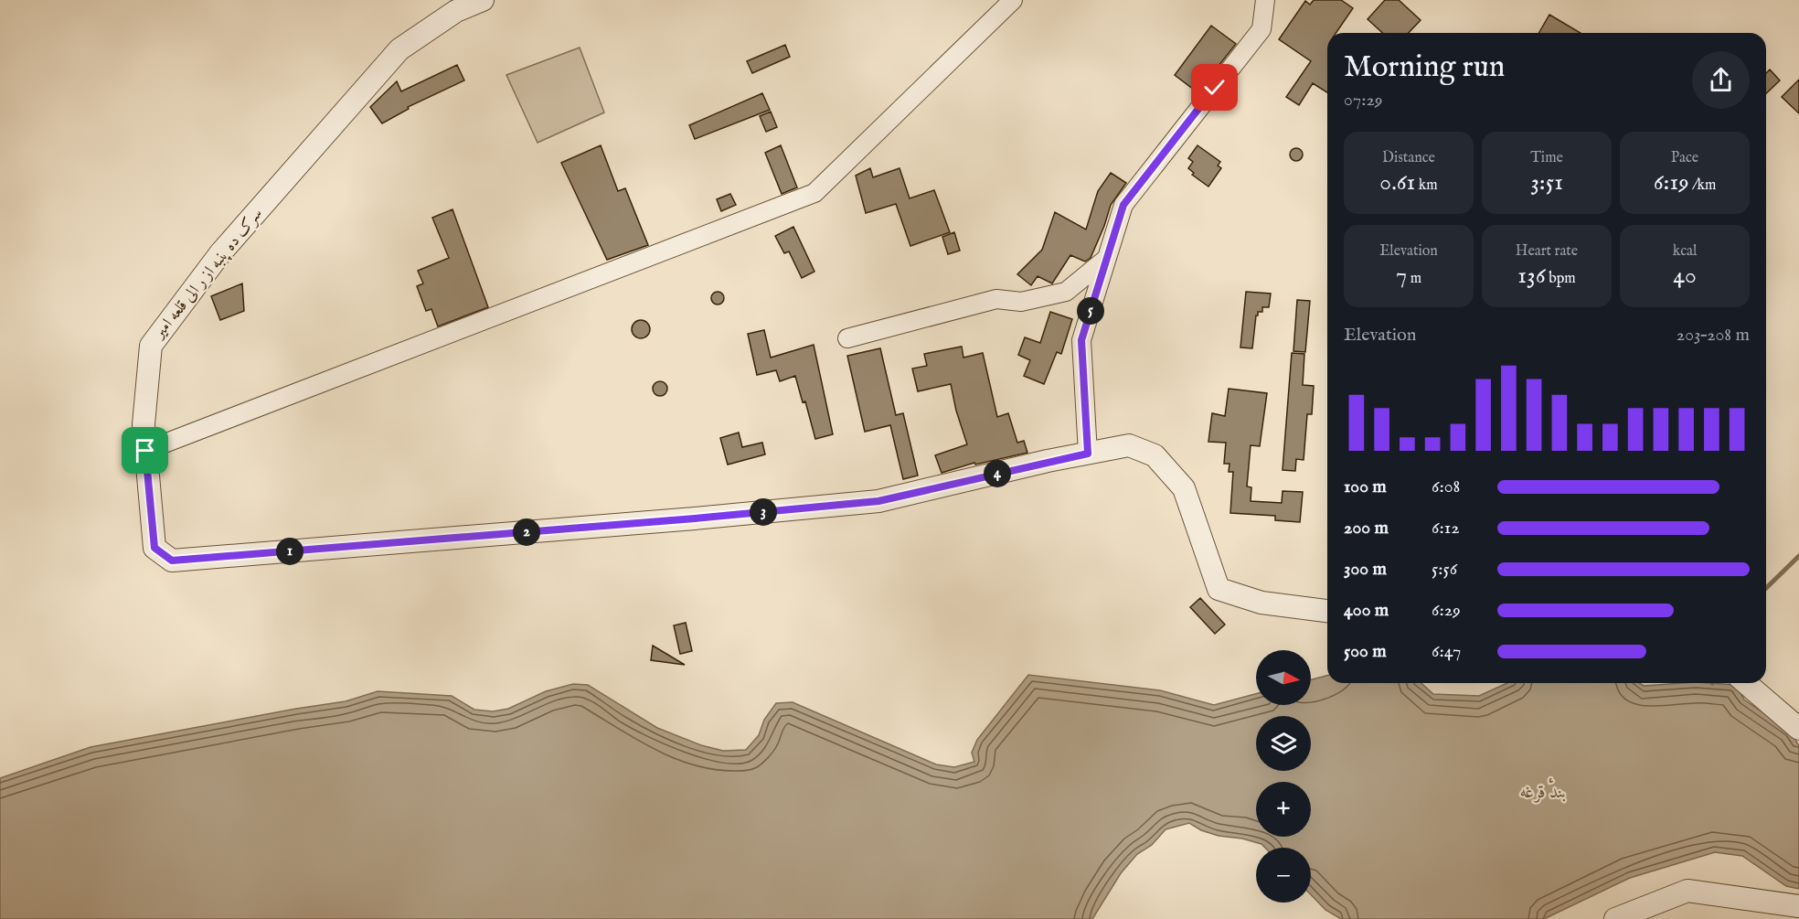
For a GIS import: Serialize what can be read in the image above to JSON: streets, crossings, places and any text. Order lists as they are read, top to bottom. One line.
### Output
{"streets":{"street":["سرک ده پنبه از ر الی قلعه امیر"]},"water":["بندٔ قرغه"],"north":"right","page":{"heading":["Morning run","07:29"],"stats":[["Distance","0.61 km"],["Time","3:51"],["Pace","6:19 /km"],["Elevation","7 m"],["Heart rate","136 bpm"],["kcal","40"]],"pins":["5","4","3","2","1"],"chart":["Elevation","203–208 m"],"list":[{"name":"100 m","note":"6:08"},{"name":"200 m","note":"6:12"},{"name":"300 m","note":"5:56"},{"name":"400 m","note":"6:29"},{"name":"500 m","note":"6:47"}],"map_buttons":["+","−"]}}
